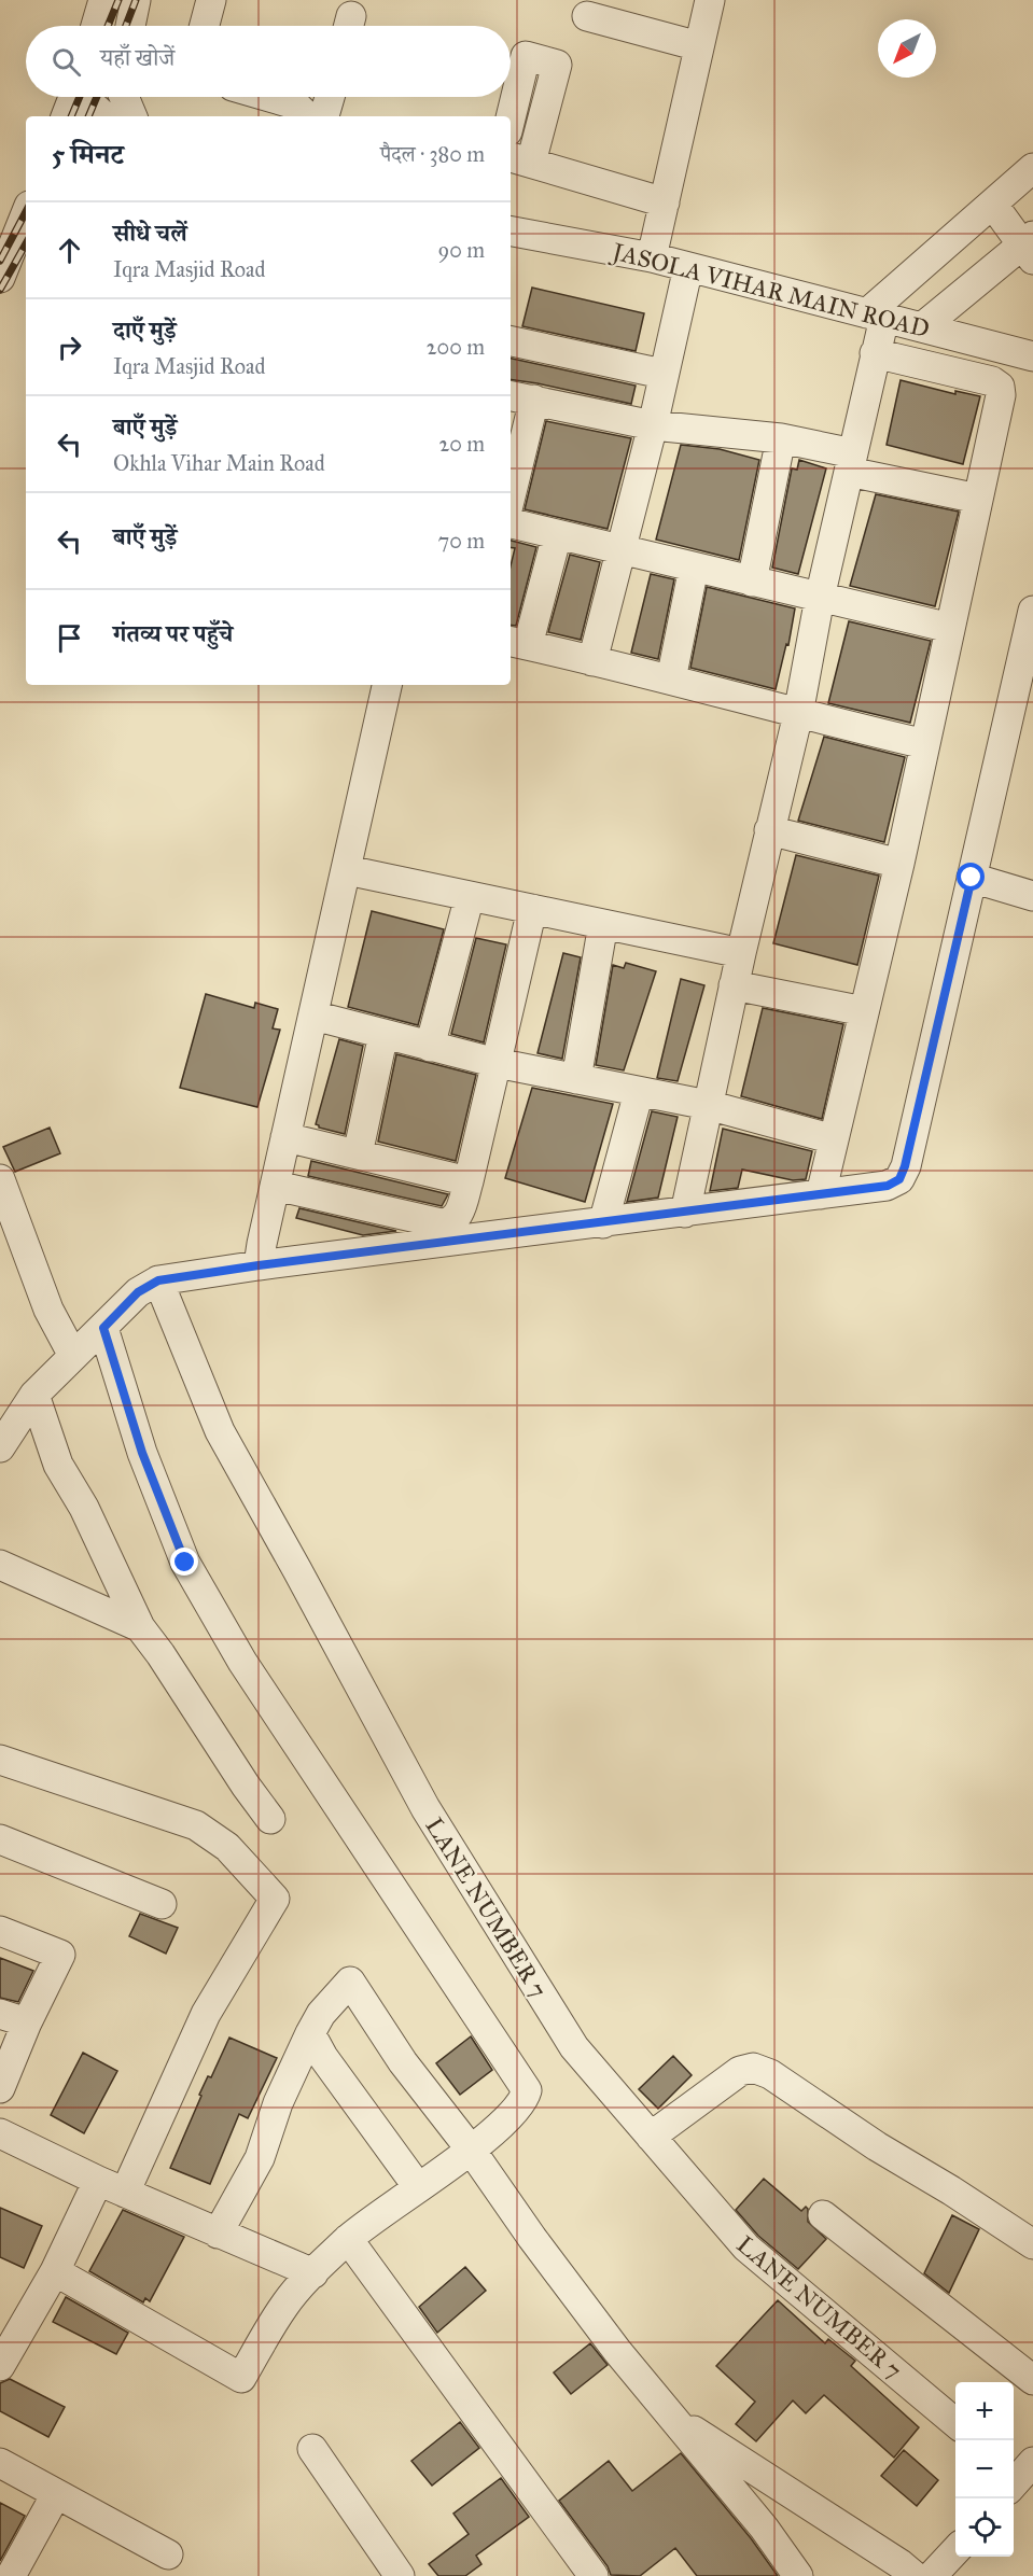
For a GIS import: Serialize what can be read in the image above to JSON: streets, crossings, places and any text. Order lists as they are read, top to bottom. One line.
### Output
{"streets":{"street":["JASOLA VIHAR MAIN ROAD","LANE NUMBER 7"]},"north":"bottom left","page":{"search":"यहाँ खोजें","heading":["5 मिनट","पैदल · 380 m"],"list":[["सीधे चलें","Iqra Masjid Road","90 m"],["दाएँ मुड़ें","Iqra Masjid Road","200 m"],["बाएँ मुड़ें","Okhla Vihar Main Road","20 m"],["बाएँ मुड़ें","70 m"],"गंतव्य पर पहुँचे"],"map_buttons":["+","−"]}}
